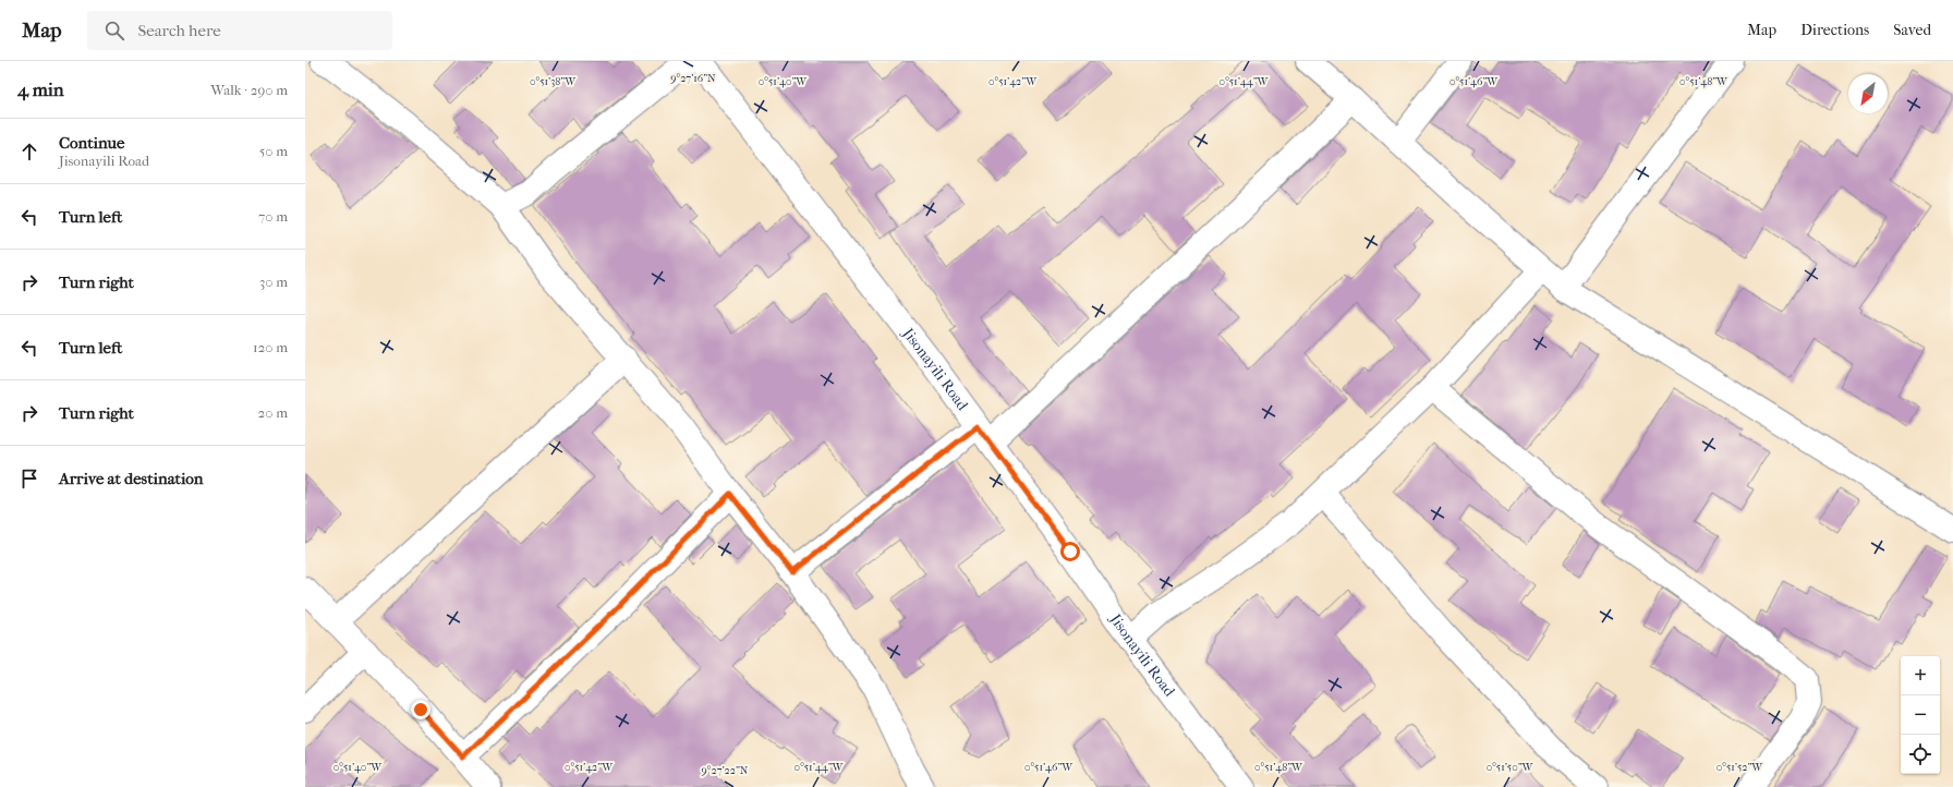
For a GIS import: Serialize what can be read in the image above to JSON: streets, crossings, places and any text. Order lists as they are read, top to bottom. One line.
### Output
{"streets":{"street":["Jisonayili Road"]},"north":"bottom left","page":{"header":"Map","search":"Search here","nav":["Map","Directions","Saved"],"heading":["4 min","Walk · 290 m"],"list":[["Continue","Jisonayili Road","50 m"],["Turn left","70 m"],["Turn right","30 m"],["Turn left","120 m"],["Turn right","20 m"],"Arrive at destination"],"map_buttons":["+","−"]},"coordinates":["9°27'16\"N","0°51'38\"W","0°51'40\"W","0°51'42\"W","0°51'44\"W","0°51'46\"W","0°51'48\"W","0°51'50\"W","0°51'52\"W","9°27'22\"N"]}
